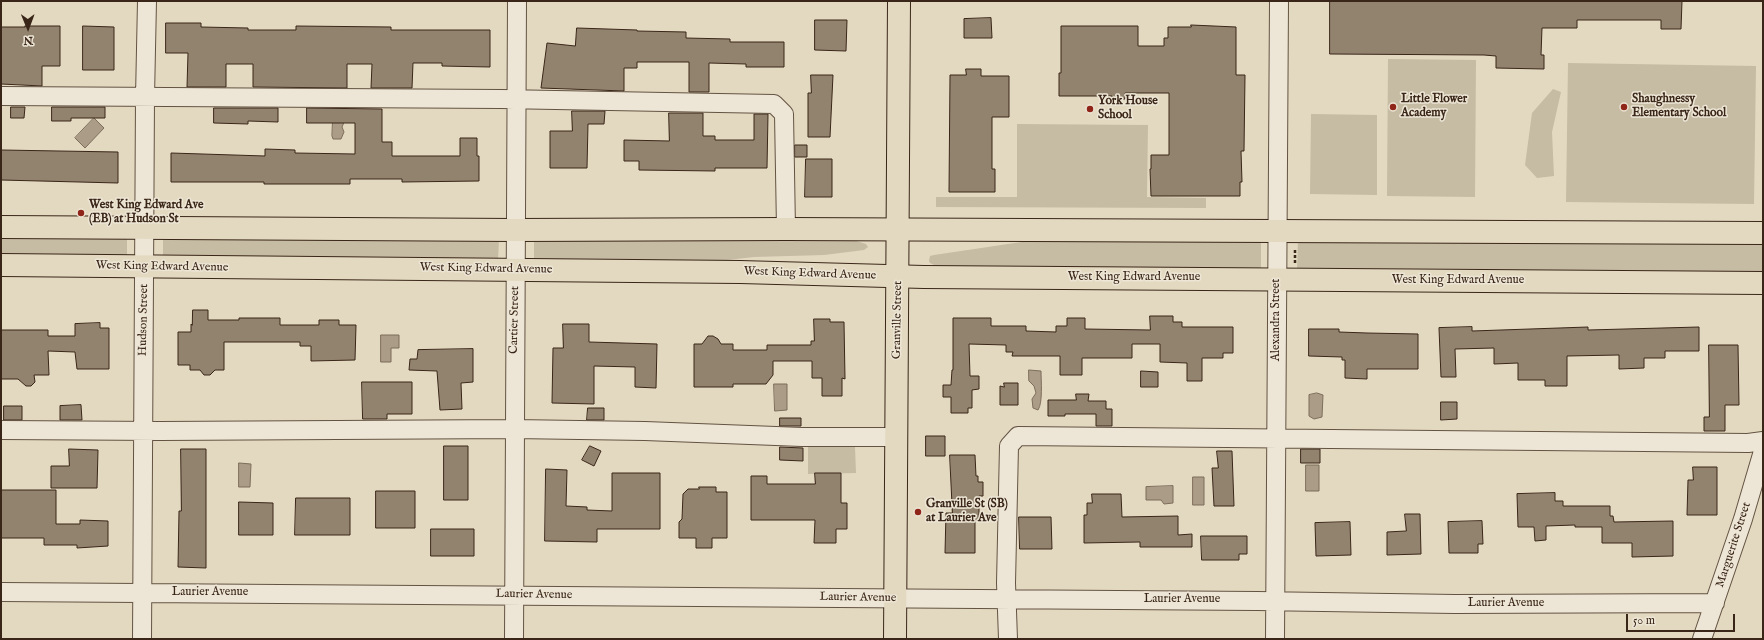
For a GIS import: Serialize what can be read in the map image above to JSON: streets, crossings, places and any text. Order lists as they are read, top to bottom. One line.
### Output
{"streets":{"main road":["West King Edward Avenue","Granville Street"],"street":["Hudson Street","Cartier Street","Alexandra Street","Marguerite Street","Laurier Avenue"]},"crossings":[["West King Edward Avenue","Hudson Street"],["West King Edward Avenue","Cartier Street"],["West King Edward Avenue","Granville Street"],["West King Edward Avenue","Alexandra Street"],["Hudson Street","Laurier Avenue"],["Cartier Street","Laurier Avenue"],["Granville Street","Laurier Avenue"],["Alexandra Street","Laurier Avenue"],["Marguerite Street","Laurier Avenue"]],"places":["Little Flower Academy","Shaughnessy Elementary School","York House School","West King Edward Ave (EB) at Hudson St","Granville St (SB) at Laurier Ave"],"scale_bar":"50 m","north":"bottom"}
